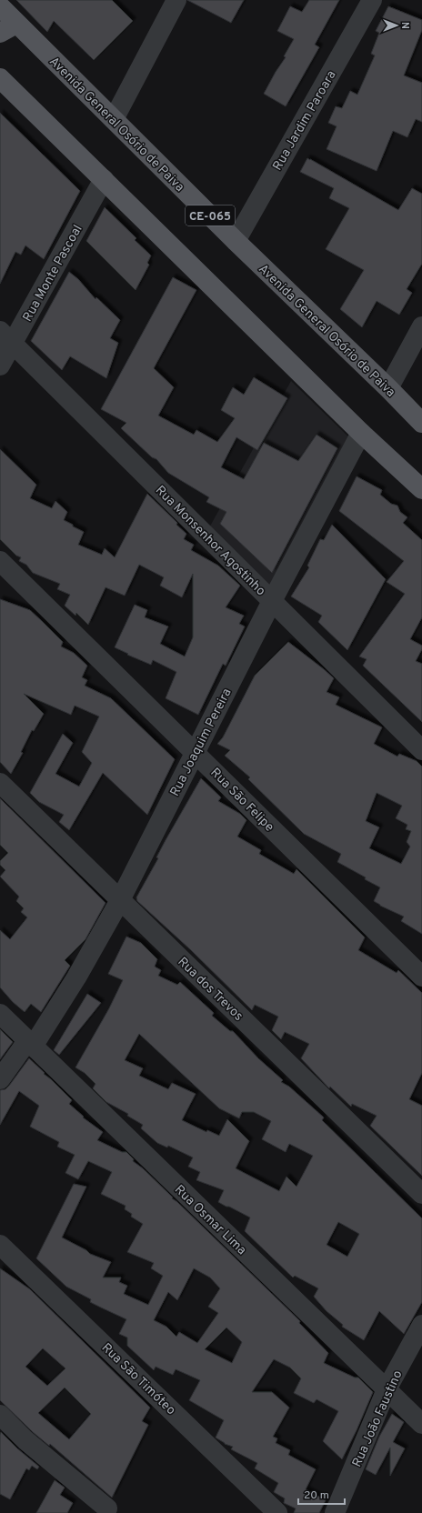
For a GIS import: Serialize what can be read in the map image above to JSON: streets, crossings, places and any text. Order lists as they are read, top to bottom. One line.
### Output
{"streets":{"main road":["Avenida General Osório de Paiva","CE-065"],"street":["Rua Jardim Paroara","Rua Monte Pascoal","Rua Monsenhor Agostinho","Rua Joaquim Pereira","Rua São Felipe","Rua dos Trevos","Rua Osmar Lima","Rua São Timóteo","Rua João Faustino"]},"crossings":[["Rua Jardim Paroara","Avenida General Osório de Paiva"],["Rua Monte Pascoal","Rua Monsenhor Agostinho"],["Rua Monsenhor Agostinho","Rua Joaquim Pereira"],["Rua Joaquim Pereira","Rua São Felipe"],["Rua Joaquim Pereira","Rua dos Trevos"],["Rua Joaquim Pereira","Rua Osmar Lima"],["Rua Osmar Lima","Rua João Faustino"]],"scale_bar":"20 m","north":"right"}
